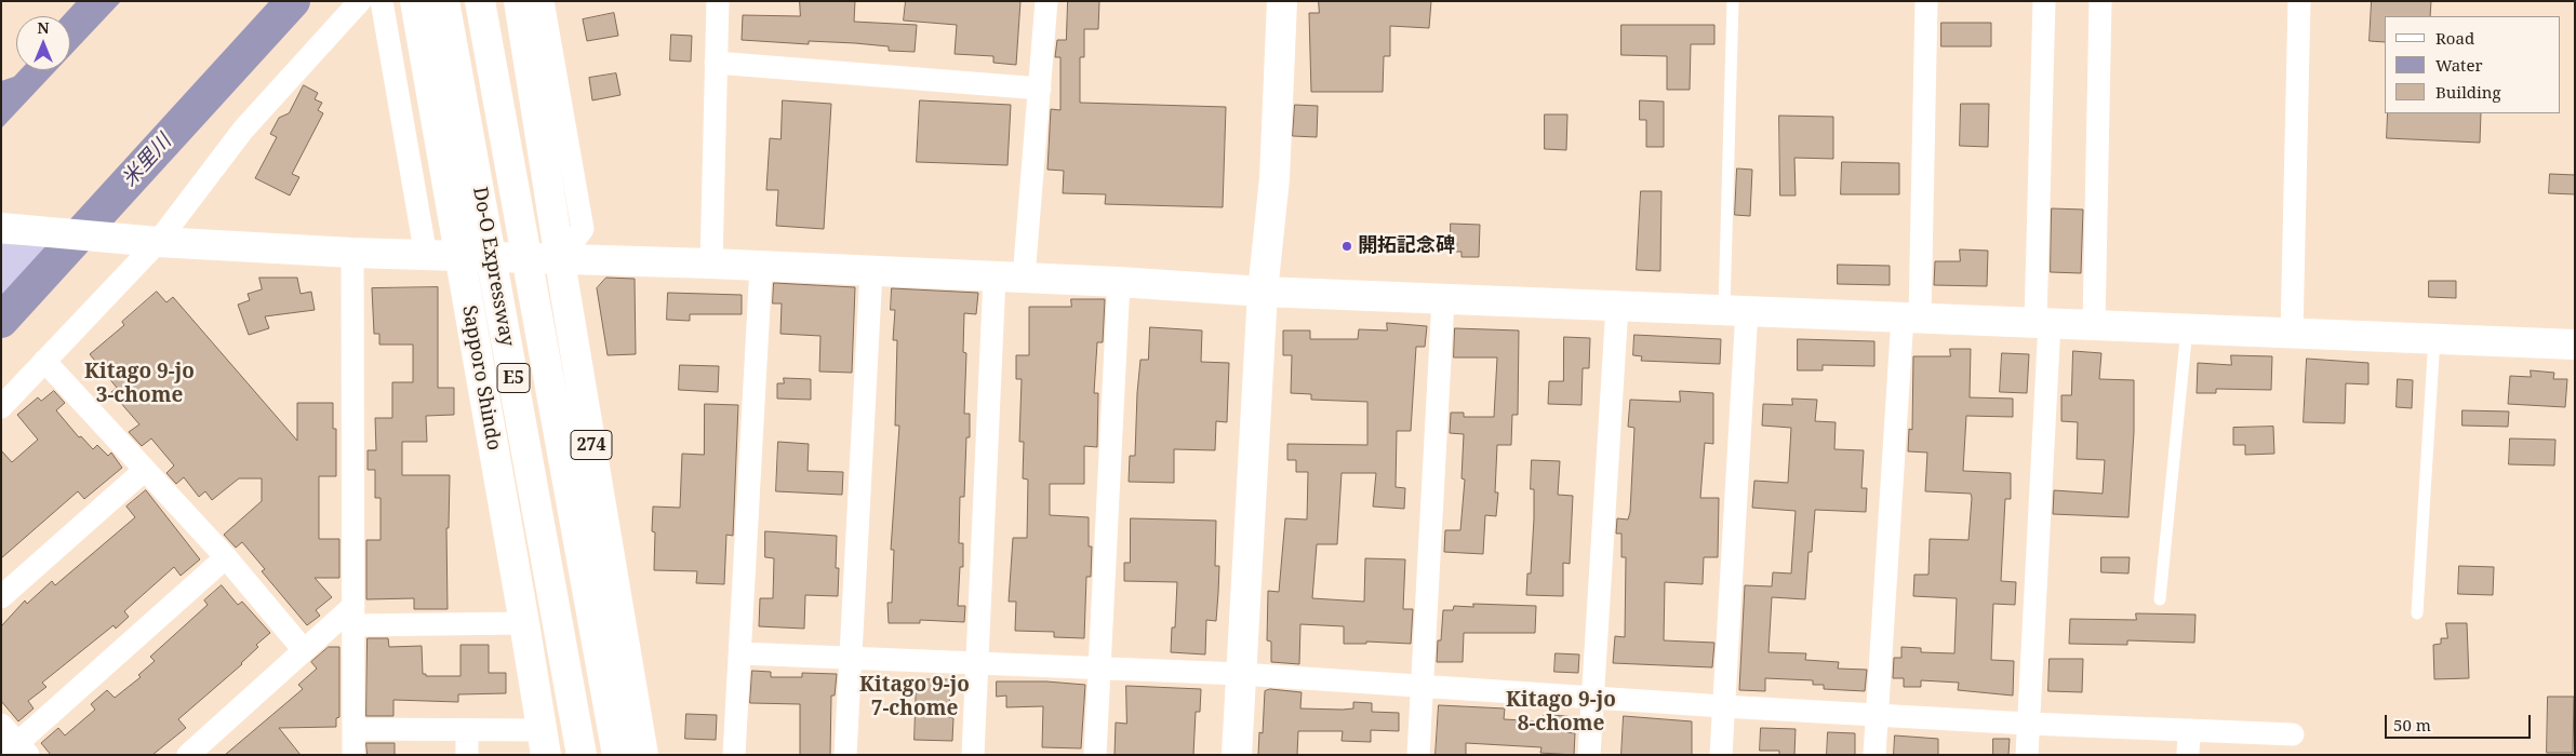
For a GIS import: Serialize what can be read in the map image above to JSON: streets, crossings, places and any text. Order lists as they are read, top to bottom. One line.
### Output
{"streets":{"main road":["Do-O Expressway","Sapporo Shindo","E5","274"]},"districts":["Kitago 9-jo 3-chome","Kitago 9-jo 7-chome","Kitago 9-jo 8-chome"],"water":["米里川"],"places":["開拓記念碑"],"legend":["Road","Water","Building"],"scale_bar":"50 m","north":"top"}
